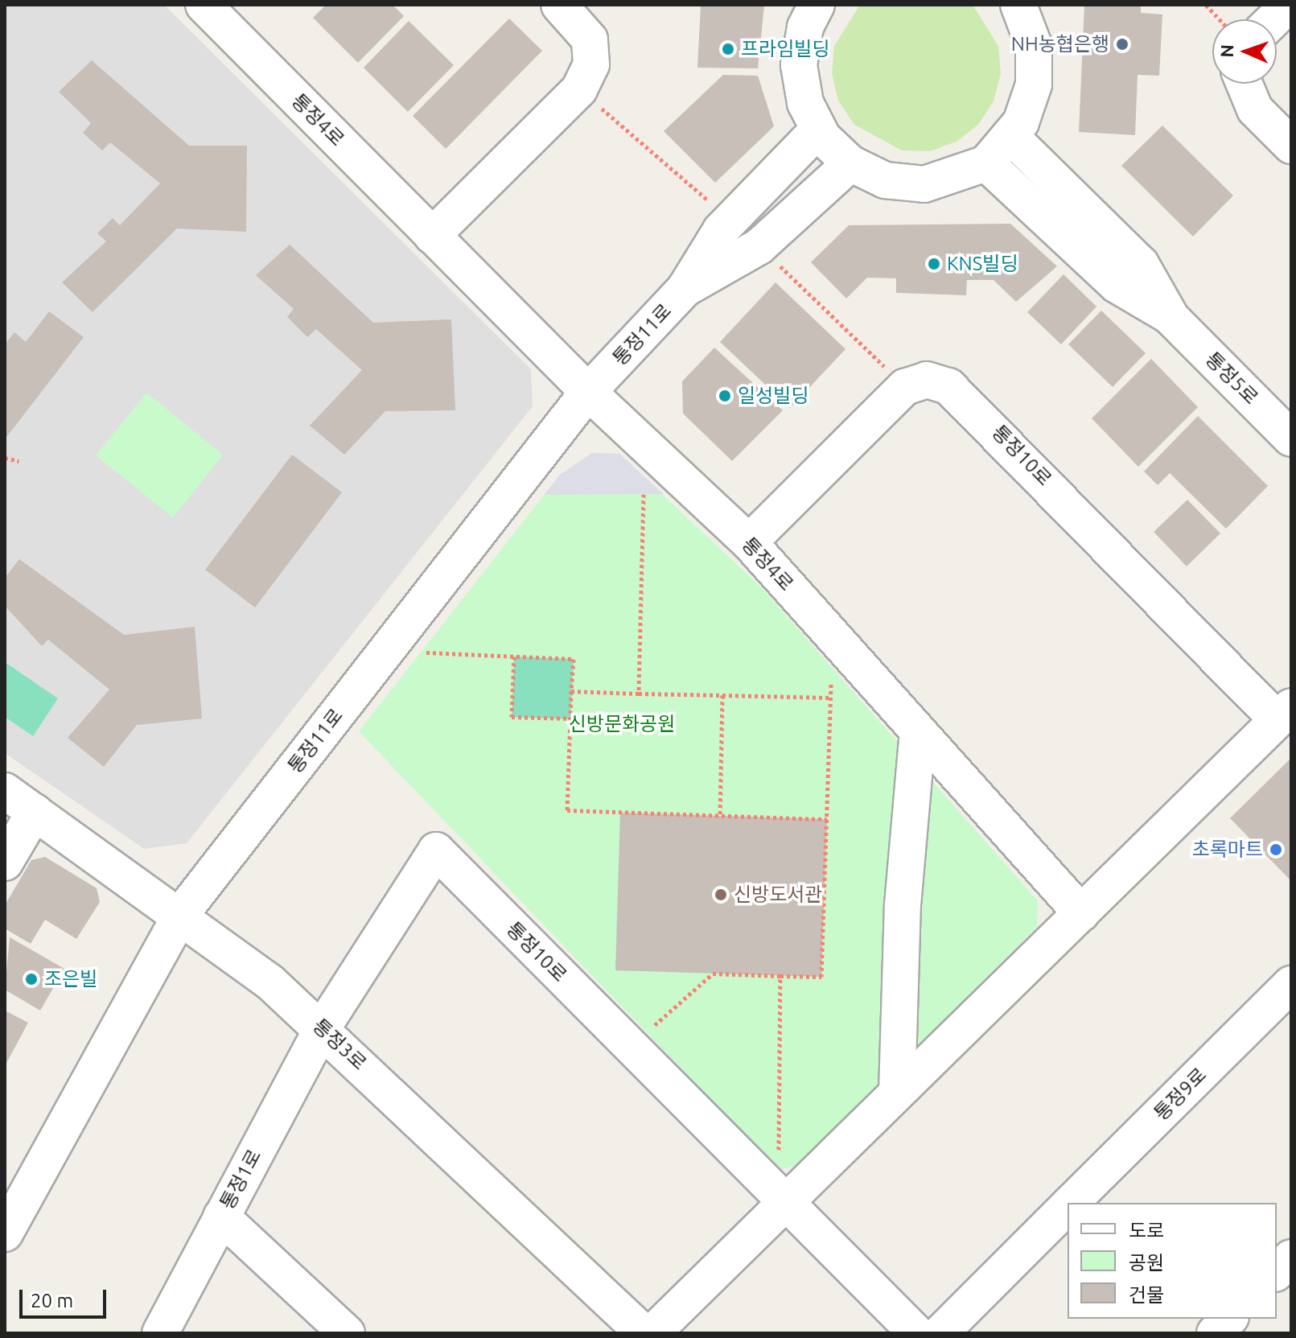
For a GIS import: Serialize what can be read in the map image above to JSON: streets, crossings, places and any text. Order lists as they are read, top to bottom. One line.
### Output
{"streets":{"street":["통정4로","통정11로","통정5로","통정10로","통정3로","통정9로","통정1로"]},"crossings":[["통정4로","통정11로"],["통정4로","통정10로"],["통정11로","통정3로"],["통정10로","통정3로"],["통정10로","통정1로"],["통정3로","통정1로"]],"parks":["신방문화공원"],"places":["NH농협은행","프라임빌딩","KNS빌딩","일성빌딩","초록마트","신방도서관","조은빌"],"legend":["도로","공원","건물"],"scale_bar":"20 m","north":"left"}
